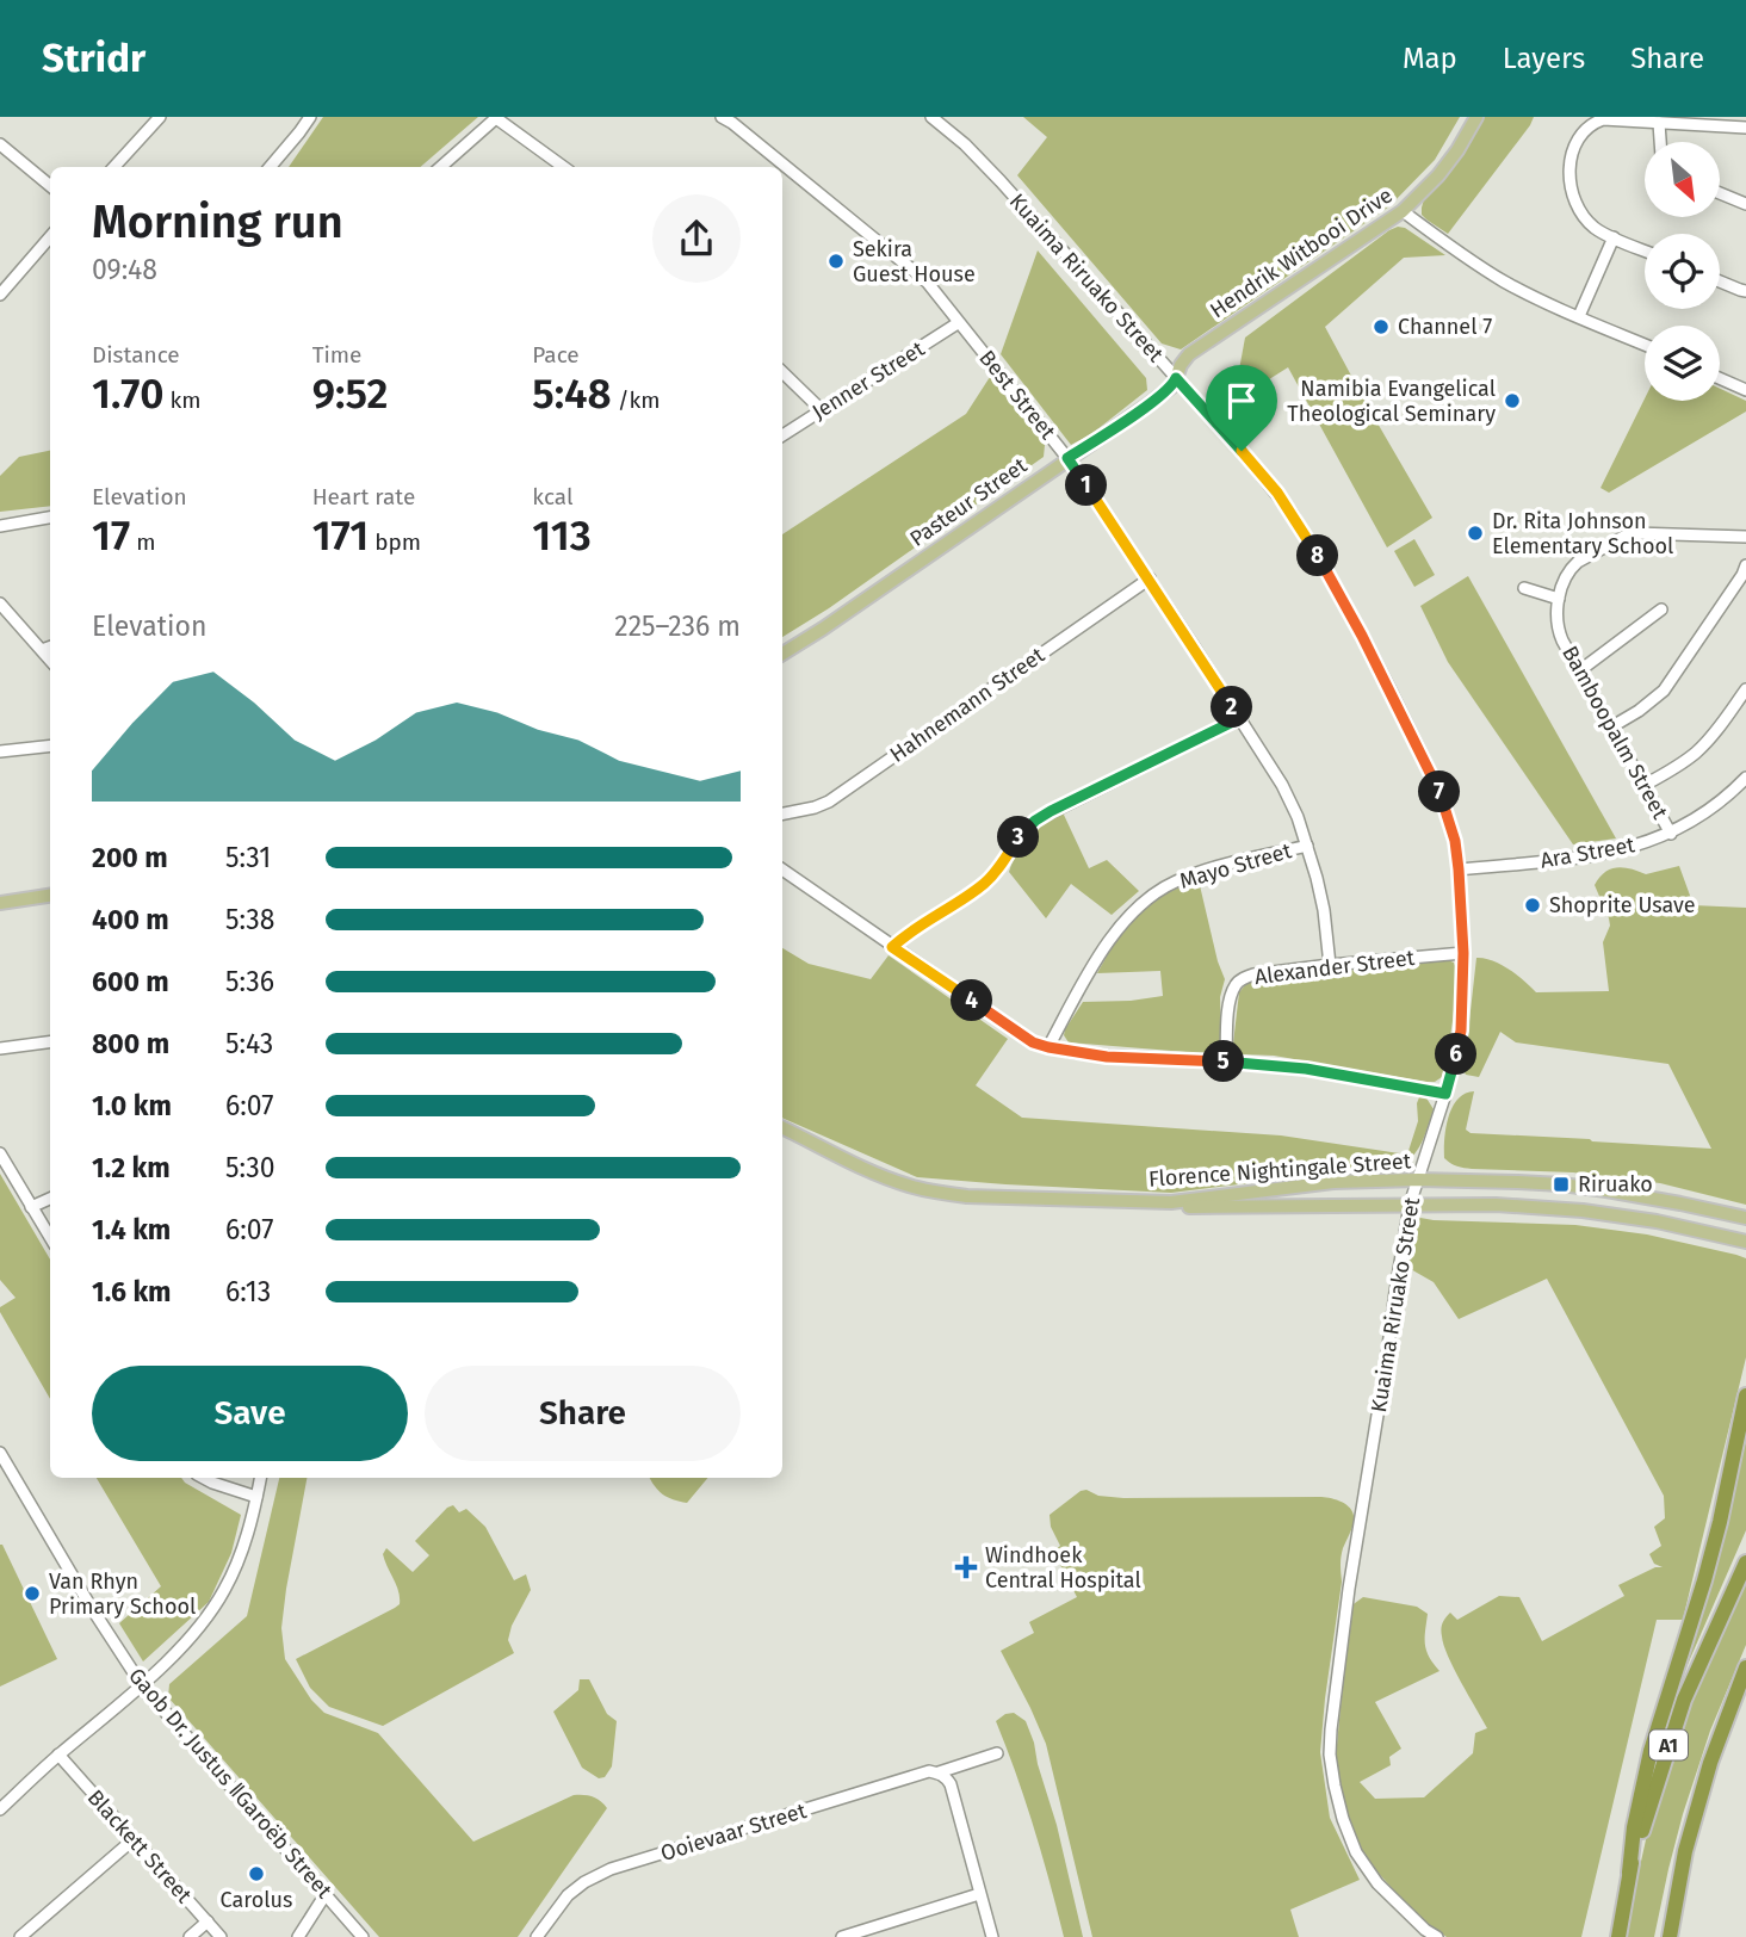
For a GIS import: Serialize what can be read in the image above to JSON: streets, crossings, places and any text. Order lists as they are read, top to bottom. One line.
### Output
{"streets":{"highway":["A1"],"main road":["Hendrik Witbooi Drive","Pasteur Street","Florence Nightingale Street"],"street":["Kuaima Riruako Street","Jenner Street","Best Street","Hahnemann Street","Bamboopalm Street","Ara Street","Mayo Street","Alexander Street","Gaob Dr. Justus ǁGaroëb Street","Ooievaar Street","Blackett Street"]},"crossings":[["Hendrik Witbooi Drive","Kuaima Riruako Street"],["Hendrik Witbooi Drive","Pasteur Street"],["Kuaima Riruako Street","Pasteur Street"],["Kuaima Riruako Street","Ara Street"],["Kuaima Riruako Street","Alexander Street"],["Kuaima Riruako Street","Florence Nightingale Street"],["Jenner Street","Best Street"],["Best Street","Pasteur Street"],["Best Street","Hahnemann Street"],["Best Street","Mayo Street"],["Best Street","Alexander Street"],["Bamboopalm Street","Ara Street"]],"places":{"other":["Sekira Guest House","Channel 7","Namibia Evangelical Theological Seminary","Dr. Rita Johnson Elementary School","Shoprite Usave","Van Rhyn Primary School","Carolus"],"transit":["Riruako"],"health":["Windhoek Central Hospital"]},"north":"bottom right","page":{"header":"Stridr","nav":["Map","Layers","Share"],"heading":["Morning run","09:48"],"stats":[["Distance","1.70 km"],["Time","9:52"],["Pace","5:48 /km"],["Elevation","17 m"],["Heart rate","171 bpm"],["kcal","113"]],"pins":["1","8","2","7","3","4","6","5"],"chart":["Elevation","225–236 m"],"list":[{"name":"200 m","note":"5:31"},{"name":"400 m","note":"5:38"},{"name":"600 m","note":"5:36"},{"name":"800 m","note":"5:43"},{"name":"1.0 km","note":"6:07"},{"name":"1.2 km","note":"5:30"},{"name":"1.4 km","note":"6:07"},{"name":"1.6 km","note":"6:13"}],"buttons":["Save","Share"]}}
